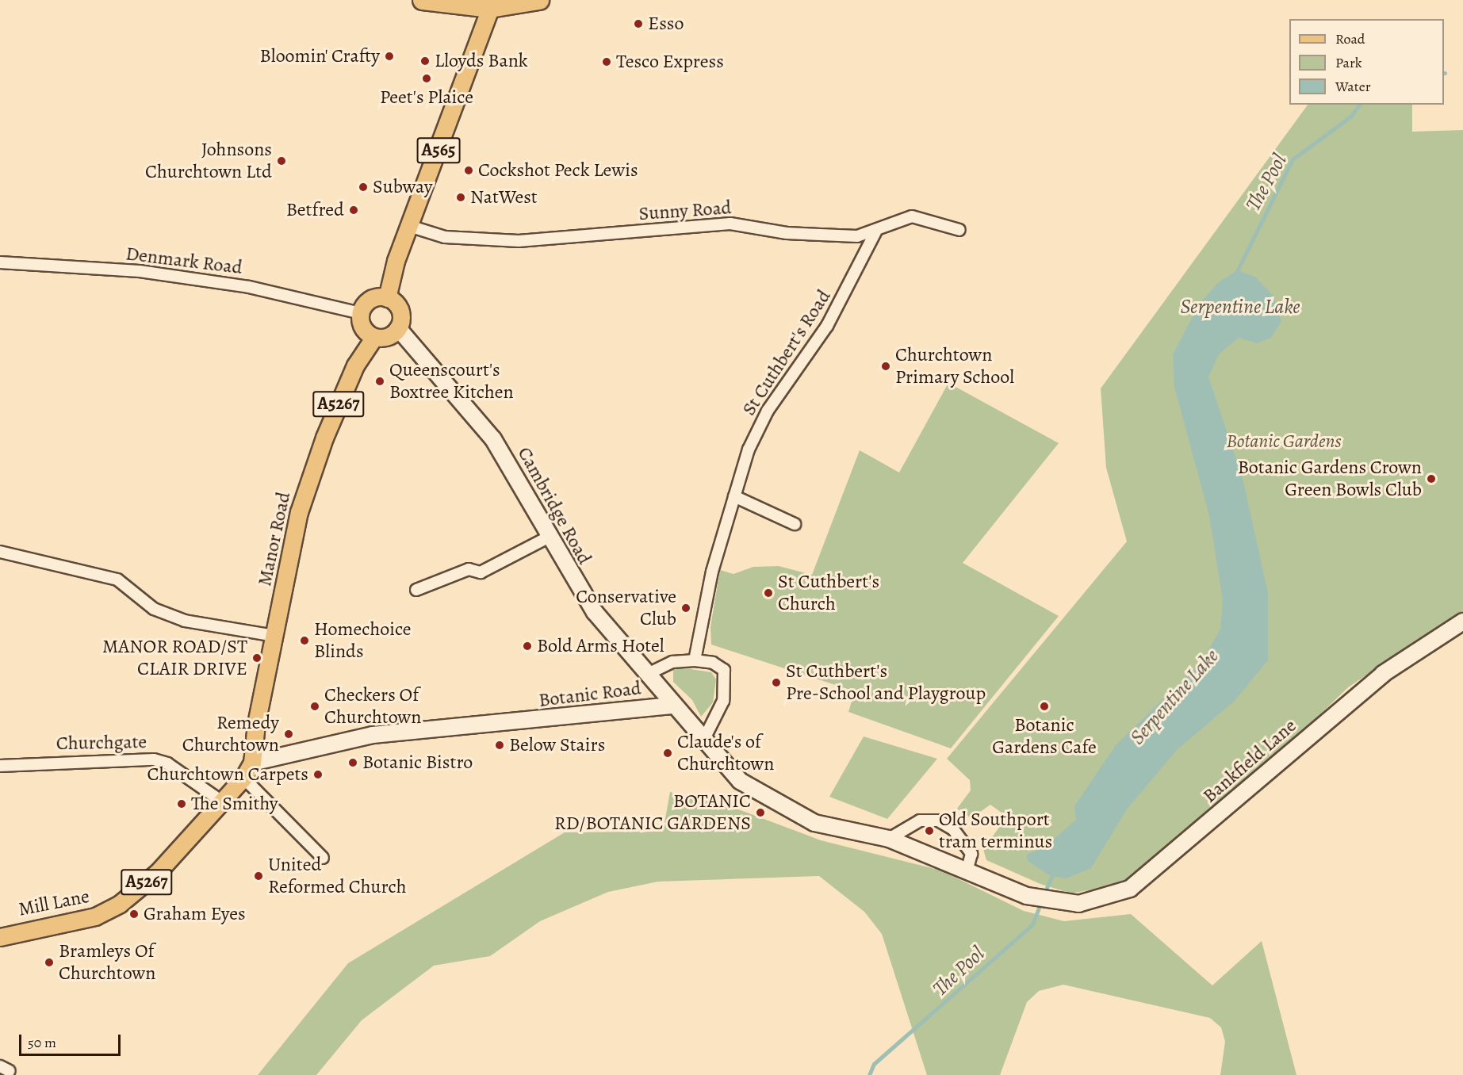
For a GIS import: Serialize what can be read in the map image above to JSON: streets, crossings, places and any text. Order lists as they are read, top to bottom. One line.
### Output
{"streets":{"main road":["A565","A5267","Cambridge Road","Manor Road","Botanic Road","Bankfield Lane","Mill Lane"],"street":["Sunny Road","Denmark Road","St Cuthbert's Road","Churchgate"]},"crossings":[["A565","Sunny Road"],["Sunny Road","St Cuthbert's Road"],["Denmark Road","Cambridge Road"],["Denmark Road","Manor Road"],["Cambridge Road","Manor Road"],["Cambridge Road","Botanic Road"],["Manor Road","Botanic Road"],["Manor Road","Mill Lane"],["Botanic Road","Mill Lane"],["Churchgate","Mill Lane"]],"water":["The Pool","Serpentine Lake"],"parks":["Botanic Gardens"],"places":["Esso","Bloomin' Crafty","Lloyds Bank","Tesco Express","Peet's Plaice","Johnsons Churchtown Ltd","Cockshot Peck Lewis","Subway","NatWest","Betfred","Churchtown Primary School","Queenscourt's Boxtree Kitchen","Botanic Gardens Crown Green Bowls Club","St Cuthbert's Church","Conservative Club","Homechoice Blinds","Bold Arms Hotel","MANOR ROAD/ST CLAIR DRIVE","St Cuthbert's Pre-School and Playgroup","Checkers Of Churchtown","Botanic Gardens Cafe","Remedy Churchtown","Below Stairs","Claude's of Churchtown","Botanic Bistro","Churchtown Carpets","The Smithy","BOTANIC RD/BOTANIC GARDENS","Old Southport tram terminus","United Reformed Church","Graham Eyes","Bramleys Of Churchtown"],"legend":["Road","Park","Water"],"scale_bar":"50 m"}
